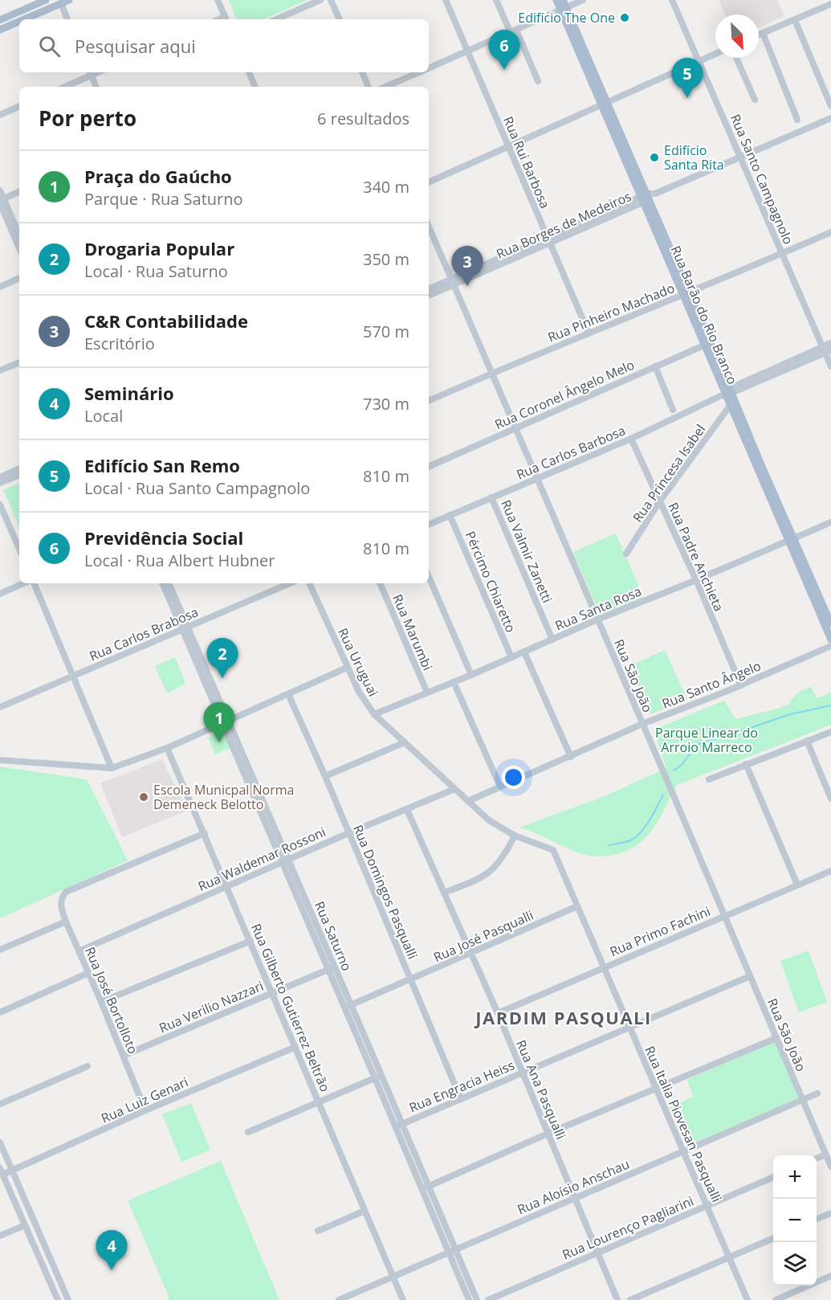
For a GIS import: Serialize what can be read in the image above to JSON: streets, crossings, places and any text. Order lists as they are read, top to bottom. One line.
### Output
{"streets":{"main road":["Rua Barão do Rio Branco"],"street":["Rua Rui Barbosa","Rua Santo Campagnolo","Rua Borges de Medeiros","Rua Pinheiro Machado","Rua Coronel Ângelo Melo","Rua Carlos Barbosa","Rua Princesa Isabel","Rua Valmir Zanetti","Rua Padre Anchieta","Pércimo Chiaretto","Rua Santa Rosa","Rua Marumbi","Rua Carlos Brabosa","Rua Uruguai","Rua São João","Rua Santo Ângelo","Rua Waldemar Rossoni","Rua Domingos Pasqualli","Rua Primo Fachini","Rua Saturno","Rua José Pasqualli","Rua José Bortolloto","Rua Verilio Nazzari","Rua Gilberto Gutierrez Beltrão","Rua Engracia Heiss","Rua Ana Pasqualli","Rua Luiz Genari","Rua Italia Piovesan Pasqualli","Rua Aloísio Anschau","Rua Lourenço Pagliarini"]},"crossings":[["Rua Rui Barbosa","Rua Borges de Medeiros"],["Rua Rui Barbosa","Rua Pinheiro Machado"],["Rua Santo Campagnolo","Rua Pinheiro Machado"],["Rua Santo Campagnolo","Rua Carlos Barbosa"],["Rua Borges de Medeiros","Rua Barão do Rio Branco"],["Rua Borges de Medeiros","Rua São João"],["Rua Pinheiro Machado","Rua Barão do Rio Branco"],["Rua Pinheiro Machado","Rua São João"],["Rua Barão do Rio Branco","Rua Coronel Ângelo Melo"],["Rua Barão do Rio Branco","Rua Carlos Barbosa"],["Rua Barão do Rio Branco","Rua Princesa Isabel"],["Rua Barão do Rio Branco","Rua Santa Rosa"],["Rua Coronel Ângelo Melo","Rua São João"],["Rua Carlos Barbosa","Rua Valmir Zanetti"],["Rua Carlos Barbosa","Rua Padre Anchieta"],["Rua Carlos Barbosa","Pércimo Chiaretto"],["Rua Carlos Barbosa","Rua São João"],["Rua Princesa Isabel","Rua Padre Anchieta"],["Rua Valmir Zanetti","Rua Santa Rosa"],["Rua Padre Anchieta","Rua Santa Rosa"],["Rua Padre Anchieta","Rua Santo Ângelo"],["Pércimo Chiaretto","Rua Santa Rosa"],["Rua Santa Rosa","Rua Marumbi"],["Rua Santa Rosa","Rua Uruguai"],["Rua Santa Rosa","Rua São João"],["Rua Carlos Brabosa","Rua Saturno"],["Rua Uruguai","Rua Santo Ângelo"],["Rua Uruguai","Rua Waldemar Rossoni"],["Rua Uruguai","Rua Italia Piovesan Pasqualli"],["Rua São João","Rua Santo Ângelo"],["Rua São João","Rua Primo Fachini"],["Rua São João","Rua Engracia Heiss"],["Rua São João","Rua Aloísio Anschau"],["Rua Waldemar Rossoni","Rua Domingos Pasqualli"],["Rua Waldemar Rossoni","Rua Saturno"],["Rua Waldemar Rossoni","Rua José Bortolloto"],["Rua Waldemar Rossoni","Rua Gilberto Gutierrez Beltrão"],["Rua Waldemar Rossoni","Rua Ana Pasqualli"],["Rua Domingos Pasqualli","Rua José Pasqualli"],["Rua Domingos Pasqualli","Rua Engracia Heiss"],["Rua Primo Fachini","Rua Ana Pasqualli"],["Rua Primo Fachini","Rua Italia Piovesan Pasqualli"],["Rua Saturno","Rua José Pasqualli"],["Rua Saturno","Rua Verilio Nazzari"],["Rua Saturno","Rua Engracia Heiss"],["Rua Saturno","Rua Aloísio Anschau"],["Rua José Pasqualli","Rua Ana Pasqualli"],["Rua José Pasqualli","Rua Italia Piovesan Pasqualli"],["Rua José Bortolloto","Rua Verilio Nazzari"],["Rua José Bortolloto","Rua Gilberto Gutierrez Beltrão"],["Rua José Bortolloto","Rua Luiz Genari"],["Rua Verilio Nazzari","Rua Gilberto Gutierrez Beltrão"],["Rua Gilberto Gutierrez Beltrão","Rua Luiz Genari"],["Rua Gilberto Gutierrez Beltrão","Rua Aloísio Anschau"],["Rua Engracia Heiss","Rua Ana Pasqualli"],["Rua Engracia Heiss","Rua Italia Piovesan Pasqualli"],["Rua Ana Pasqualli","Rua Aloísio Anschau"],["Rua Ana Pasqualli","Rua Lourenço Pagliarini"],["Rua Italia Piovesan Pasqualli","Rua Aloísio Anschau"],["Rua Italia Piovesan Pasqualli","Rua Lourenço Pagliarini"]],"districts":["JARDIM PASQUALI"],"parks":["Parque Linear do Arroio Marreco"],"places":["Edifício The One","Edifício Santa Rita","Escola Municpal Norma Demeneck Belotto"],"north":"bottom right","page":{"search":"Pesquisar aqui","pins":["6","5","3","2","1","4"],"heading":["Por perto","6 resultados"],"list":[{"mark":"1","name":"Praça do Gaúcho","note":"Parque · Rua Saturno","value":"340 m"},{"mark":"2","name":"Drogaria Popular","note":"Local · Rua Saturno","value":"350 m"},{"mark":"3","name":"C&R Contabilidade","note":"Escritório","value":"570 m"},{"mark":"4","name":"Seminário","note":"Local","value":"730 m"},{"mark":"5","name":"Edifício San Remo","note":"Local · Rua Santo Campagnolo","value":"810 m"},{"mark":"6","name":"Previdência Social","note":"Local · Rua Albert Hubner","value":"810 m"}],"map_buttons":["+","−"]}}
